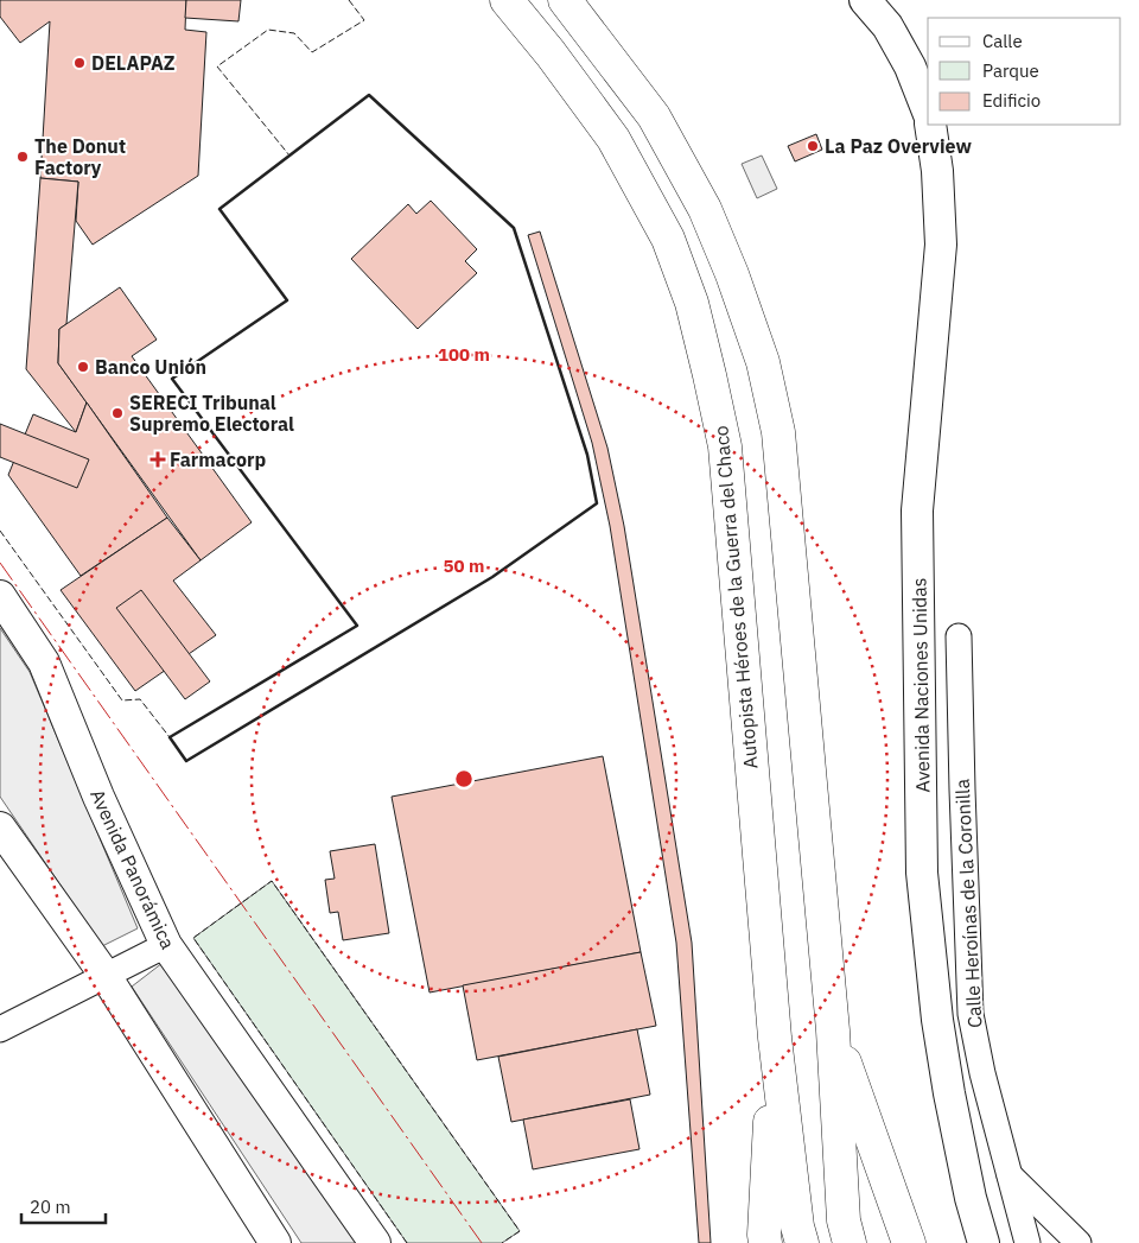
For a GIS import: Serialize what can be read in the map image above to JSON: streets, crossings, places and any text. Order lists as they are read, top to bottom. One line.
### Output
{"streets":{"highway":["Autopista Héroes de la Guerra del Chaco"],"street":["Avenida Naciones Unidas","Avenida Panorámica","Calle Heroínas de la Coronilla"]},"places":{"other":["DELAPAZ","La Paz Overview","The Donut Factory","Banco Unión","SERECI Tribunal Supremo Electoral"],"health":["Farmacorp"]},"legend":["Calle","Parque","Edificio"],"scale_bar":"20 m","rings":["100 m","50 m"]}
